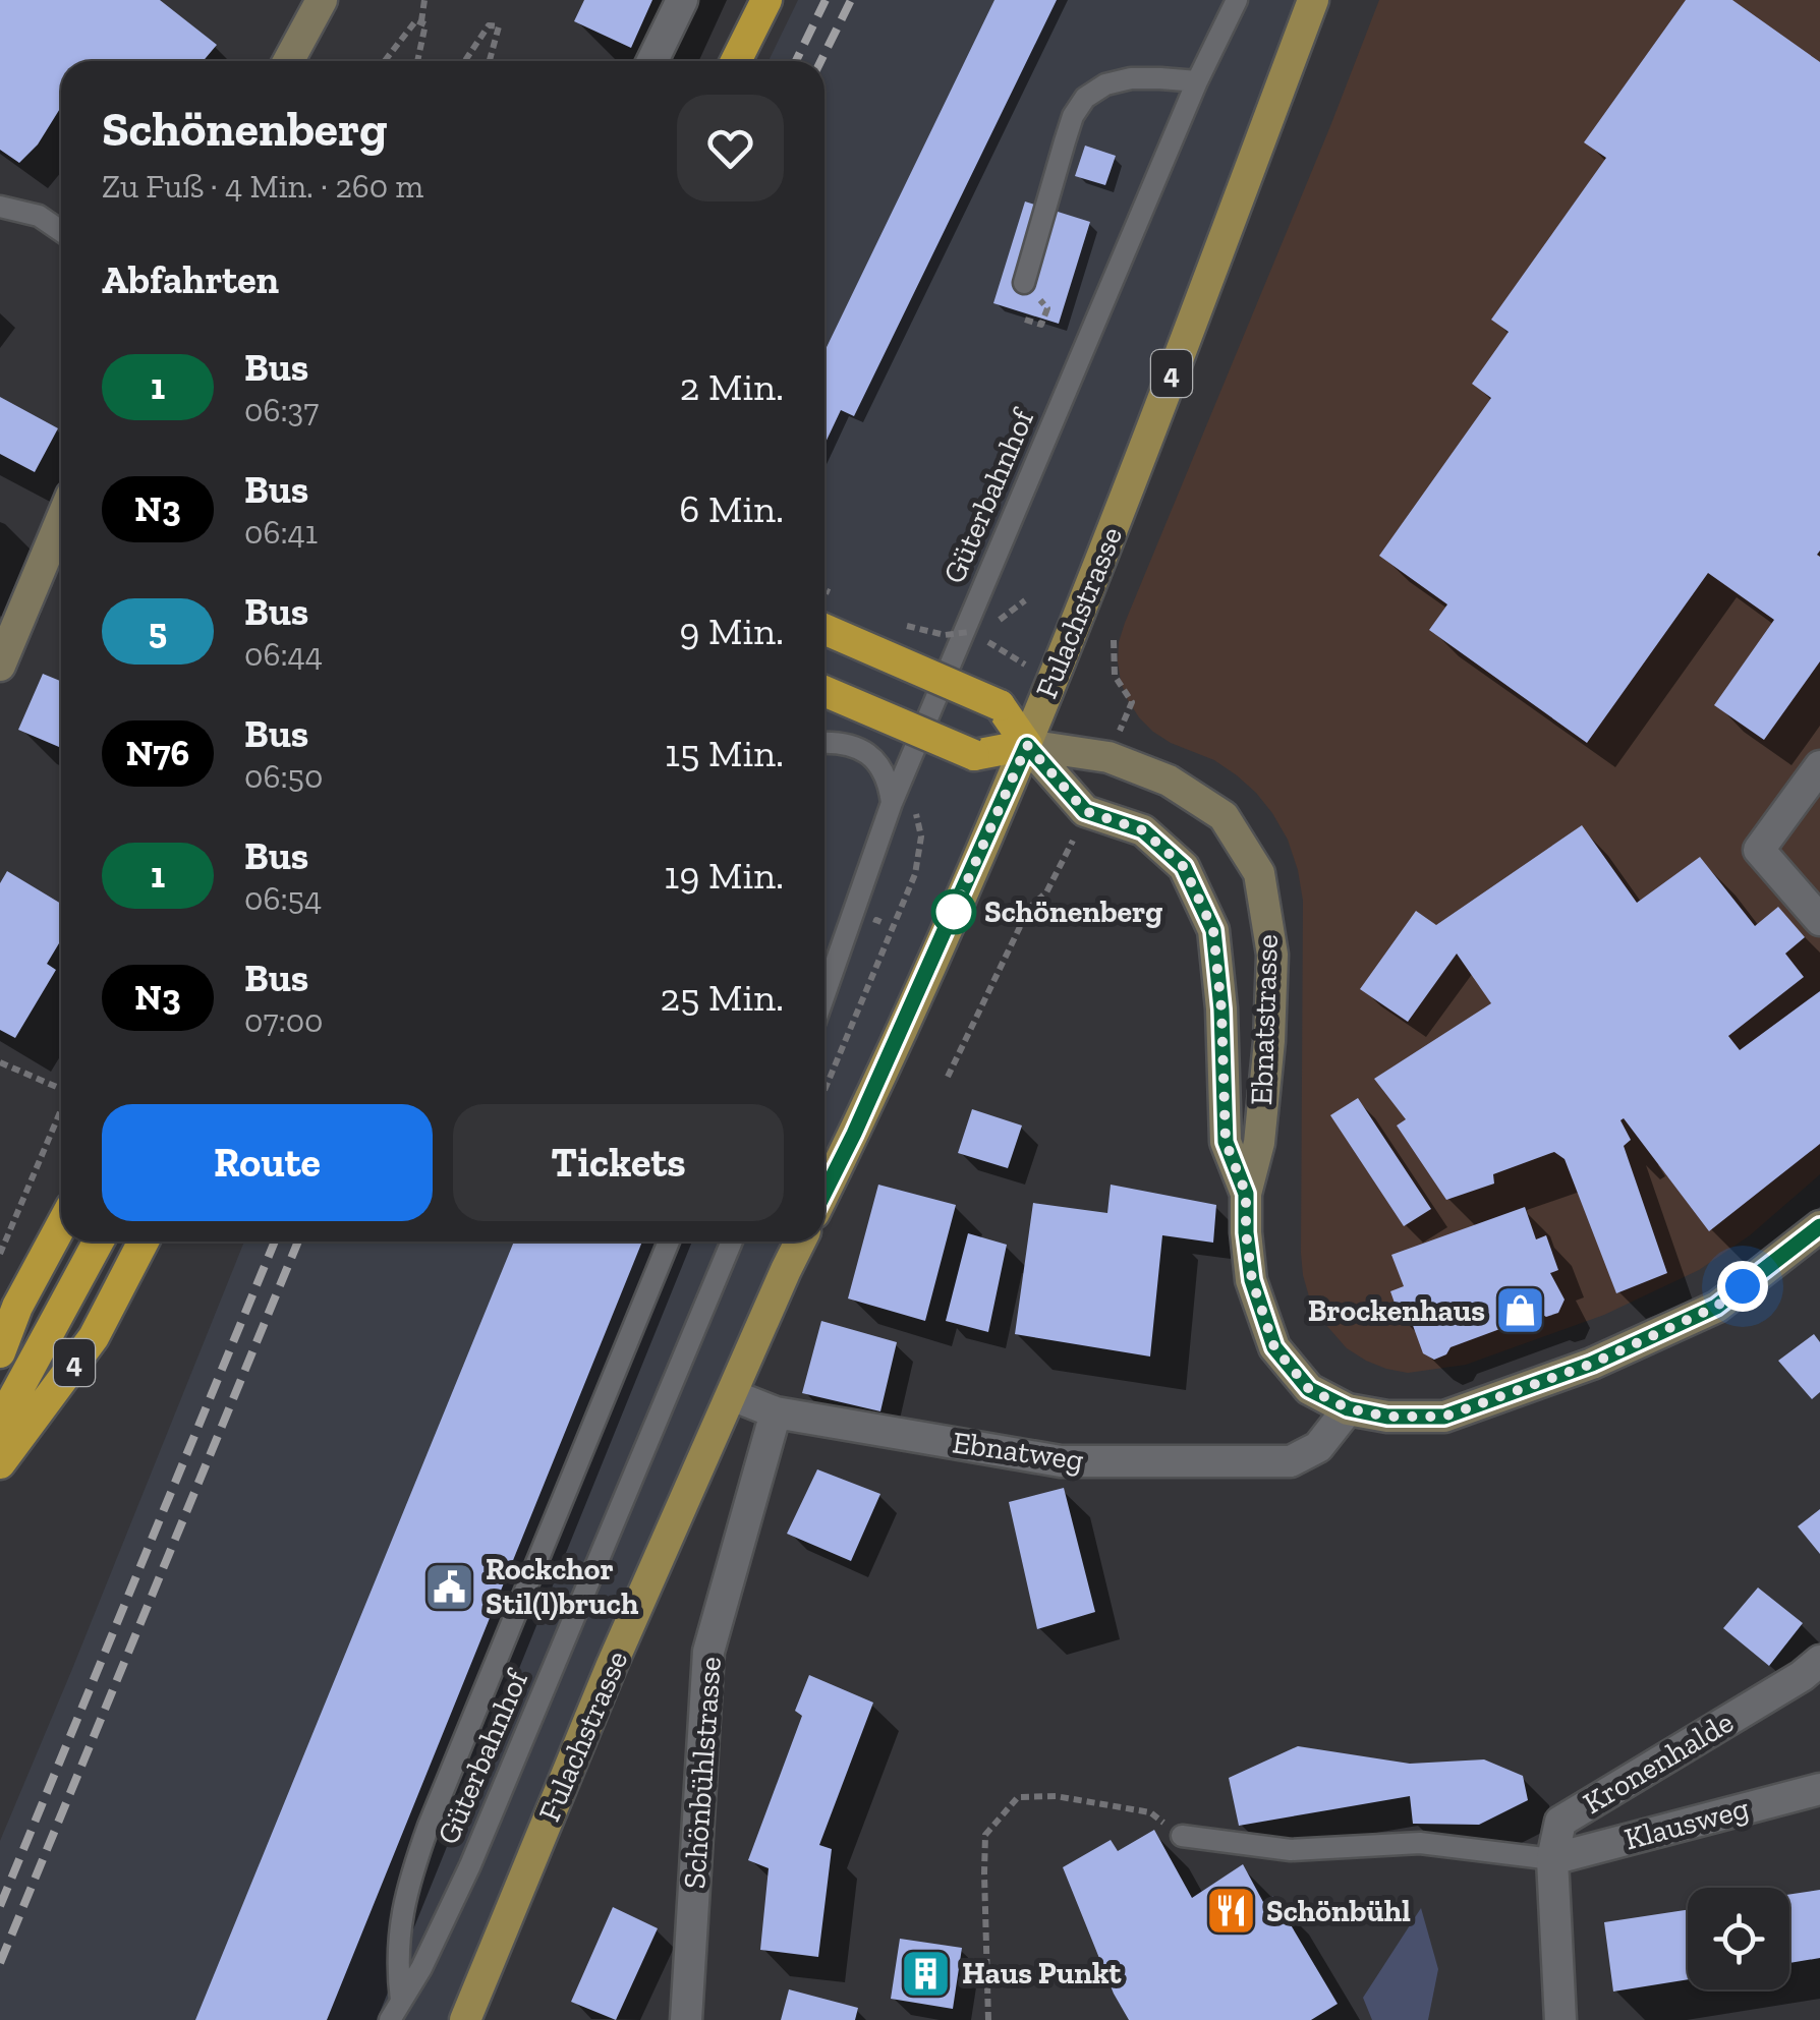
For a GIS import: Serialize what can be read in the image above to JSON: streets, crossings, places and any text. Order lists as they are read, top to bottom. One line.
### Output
{"streets":{"highway":["4"],"main road":["Fulachstrasse"],"street":["Ebnatstrasse","Ebnatweg","Kronenhalde","Schönbühlstrasse","Klausweg"],"lane":["Güterbahnhof"]},"crossings":[["Fulachstrasse","Ebnatstrasse"],["Fulachstrasse","Ebnatweg"],["Ebnatstrasse","Ebnatweg"],["Ebnatweg","Schönbühlstrasse"],["Kronenhalde","Klausweg"]],"places":{"other":["Schönenberg"],"shop":["Brockenhaus"],"public building":["Rockchor Stil(l)bruch"],"restaurant":["Schönbühl"],"building":["Haus Punkt"]},"lines":["bus line 1"],"page":{"heading":[["Schönenberg","Zu Fuß · 4 Min. · 260 m"],"Abfahrten"],"list":[{"mark":"1","name":"Bus","note":"06:37","value":"2 Min."},{"mark":"N3","name":"Bus","note":"06:41","value":"6 Min."},{"mark":"5","name":"Bus","note":"06:44","value":"9 Min."},{"mark":"N76","name":"Bus","note":"06:50","value":"15 Min."},{"mark":"1","name":"Bus","note":"06:54","value":"19 Min."},{"mark":"N3","name":"Bus","note":"07:00","value":"25 Min."}],"buttons":["Route","Tickets"]}}
